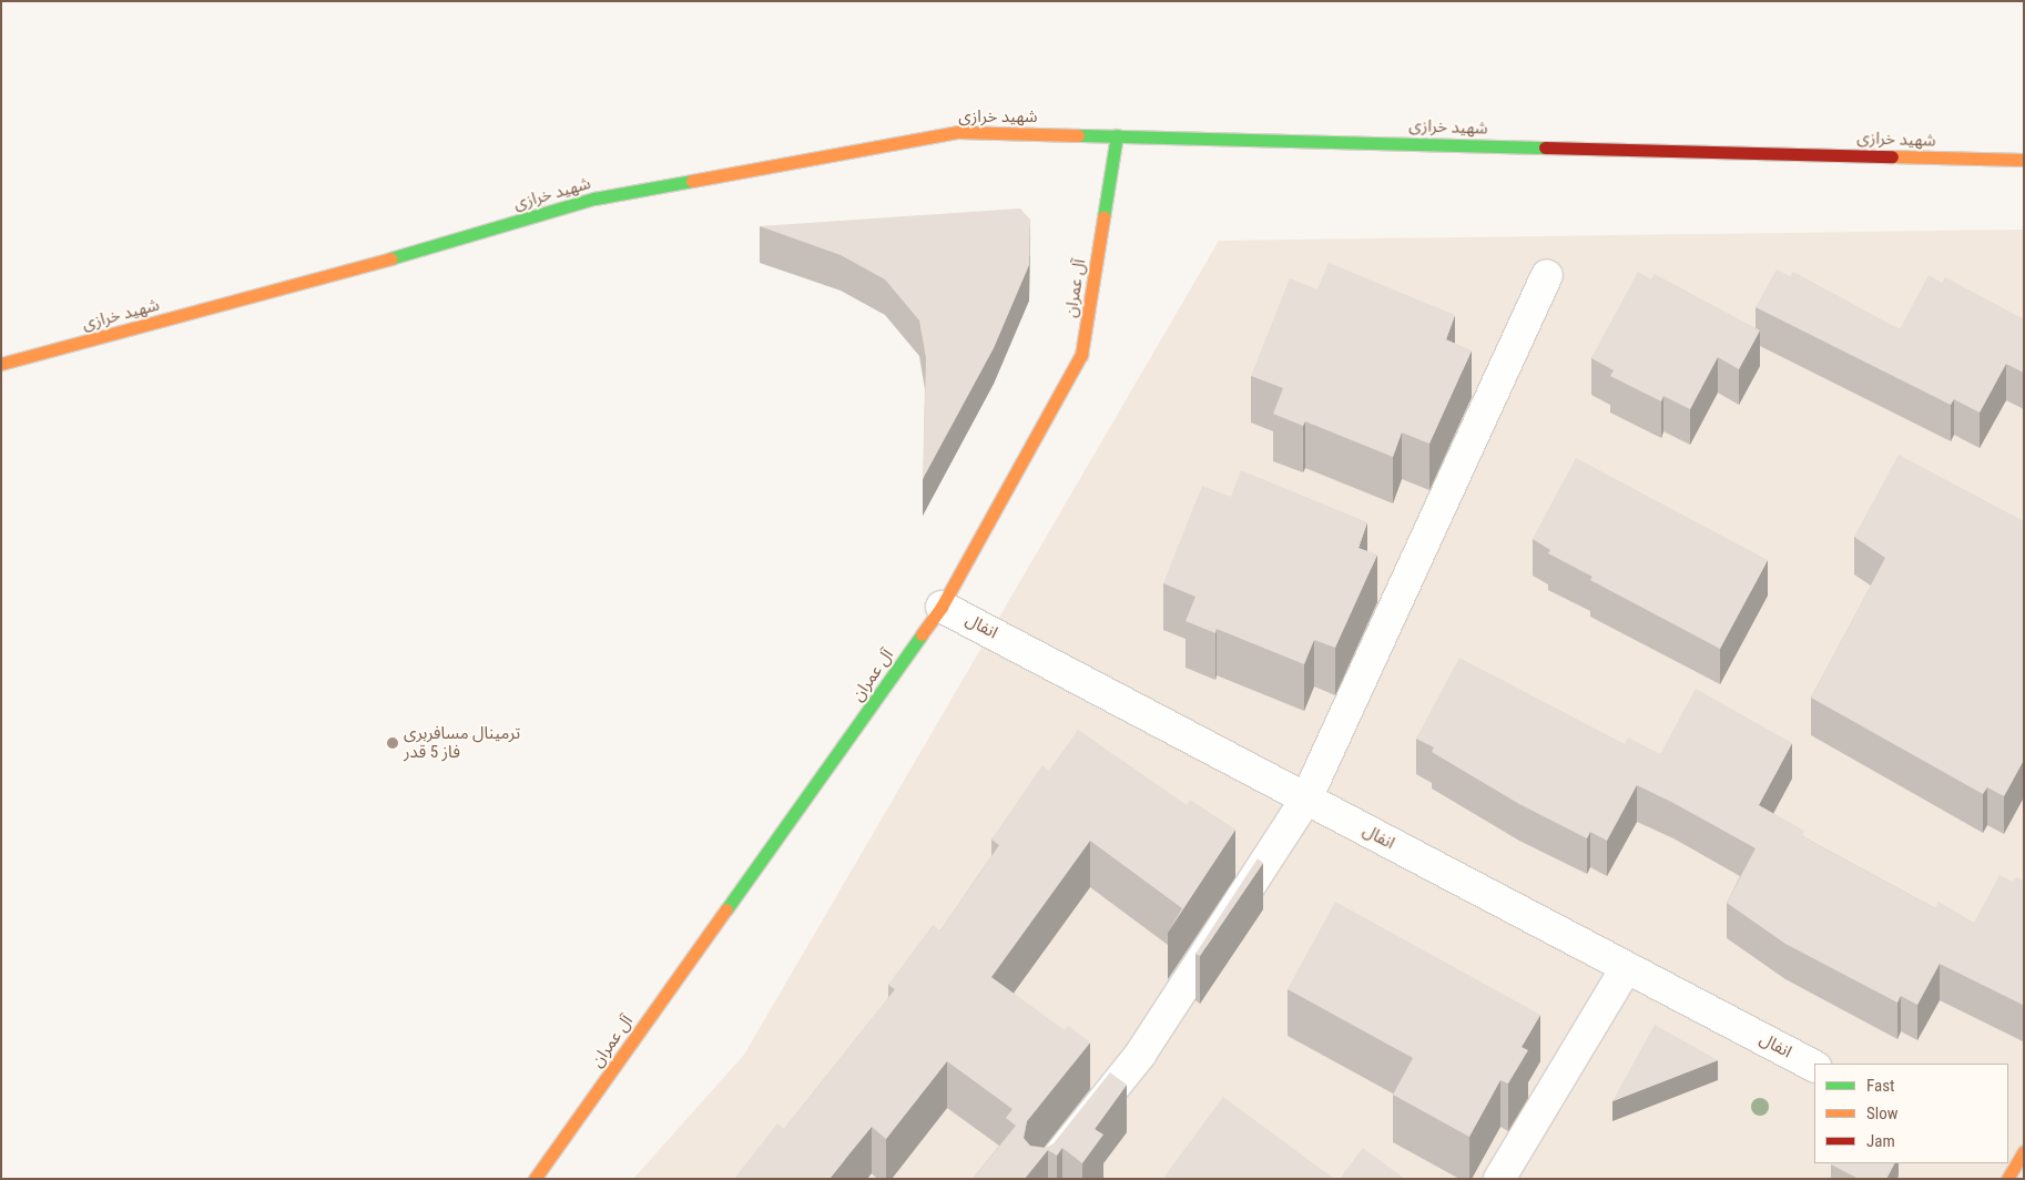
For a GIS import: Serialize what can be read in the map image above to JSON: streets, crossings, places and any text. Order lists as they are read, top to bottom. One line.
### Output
{"streets":{"street":["شهید خرازی","آل عمران","انفال"]},"crossings":[["شهید خرازی","آل عمران"],["آل عمران","انفال"]],"places":["ترمینال مسافربری فاز 5 قدر"],"legend":["Fast","Slow","Jam"]}
